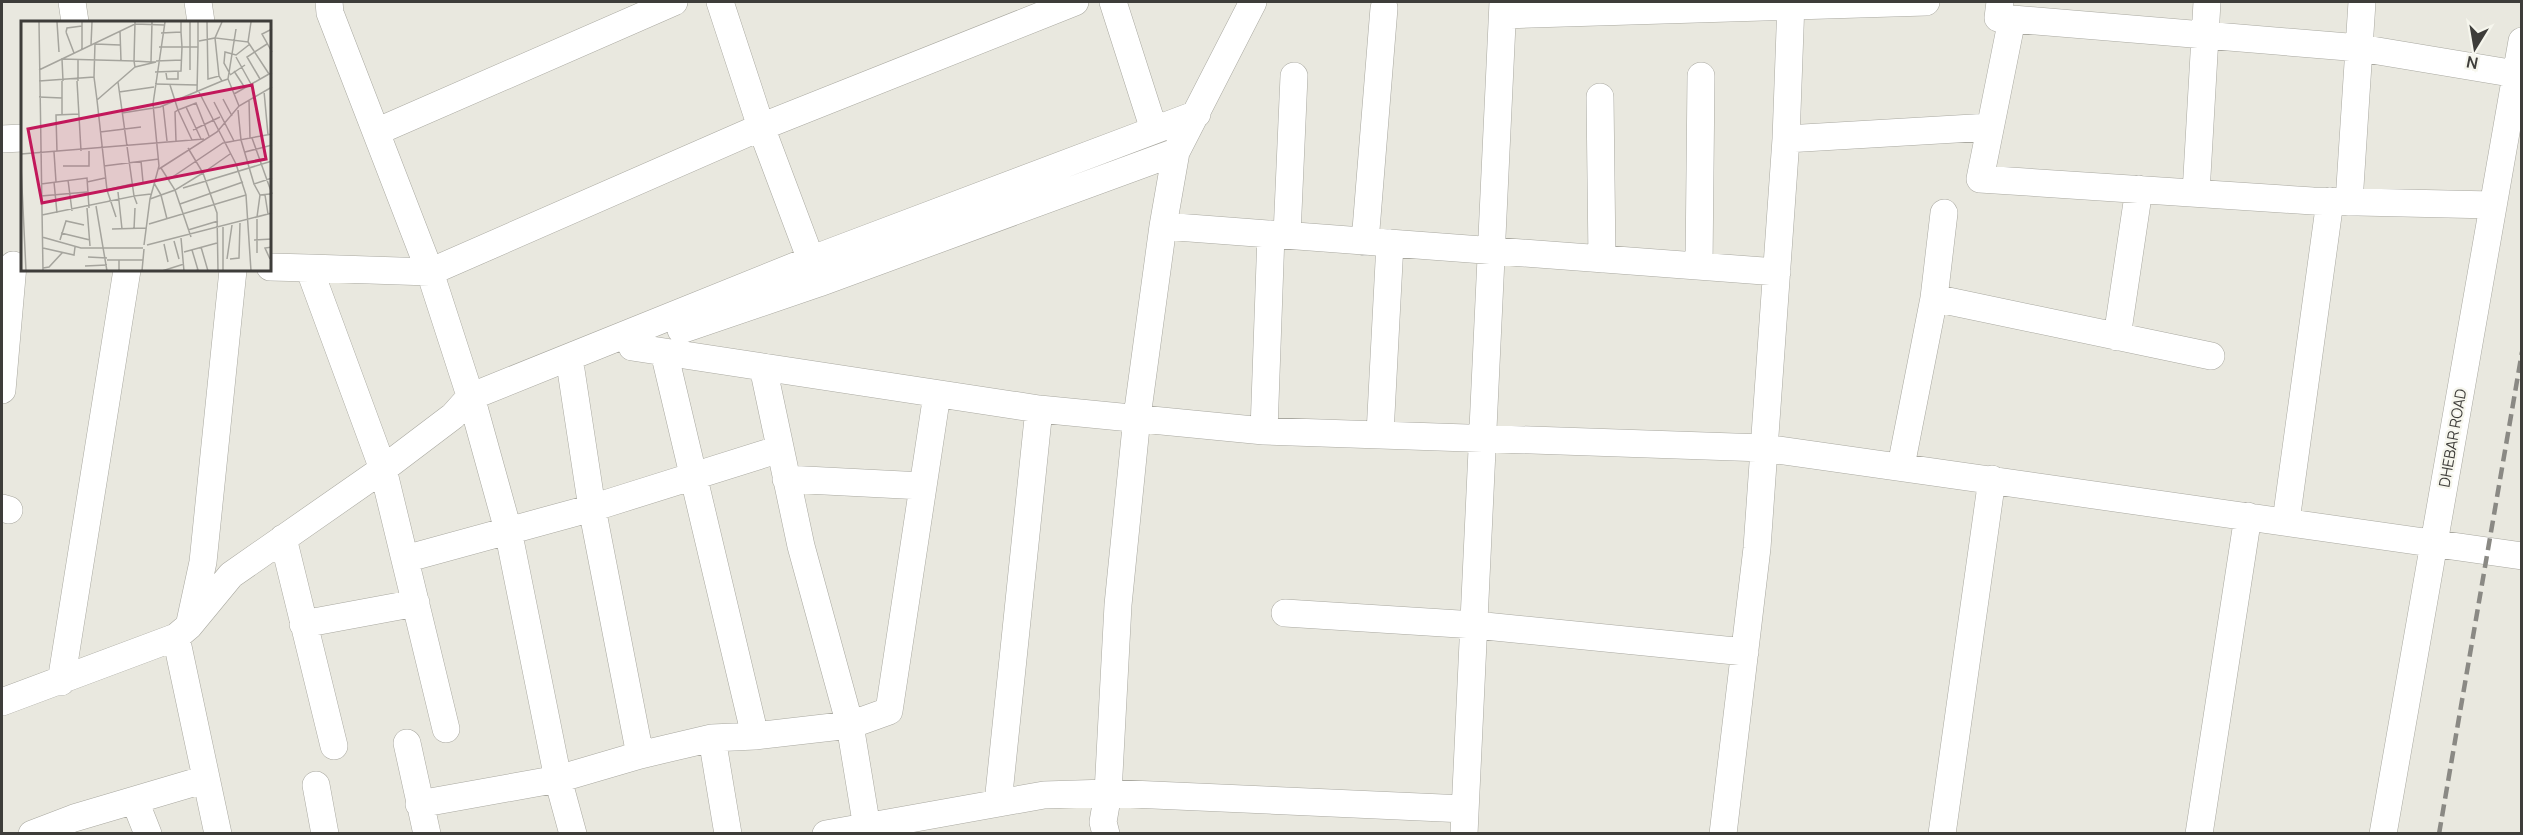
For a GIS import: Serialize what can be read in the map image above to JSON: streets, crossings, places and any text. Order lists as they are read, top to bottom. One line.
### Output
{"streets":{"street":["DHEBAR ROAD"]},"north":"bottom"}
